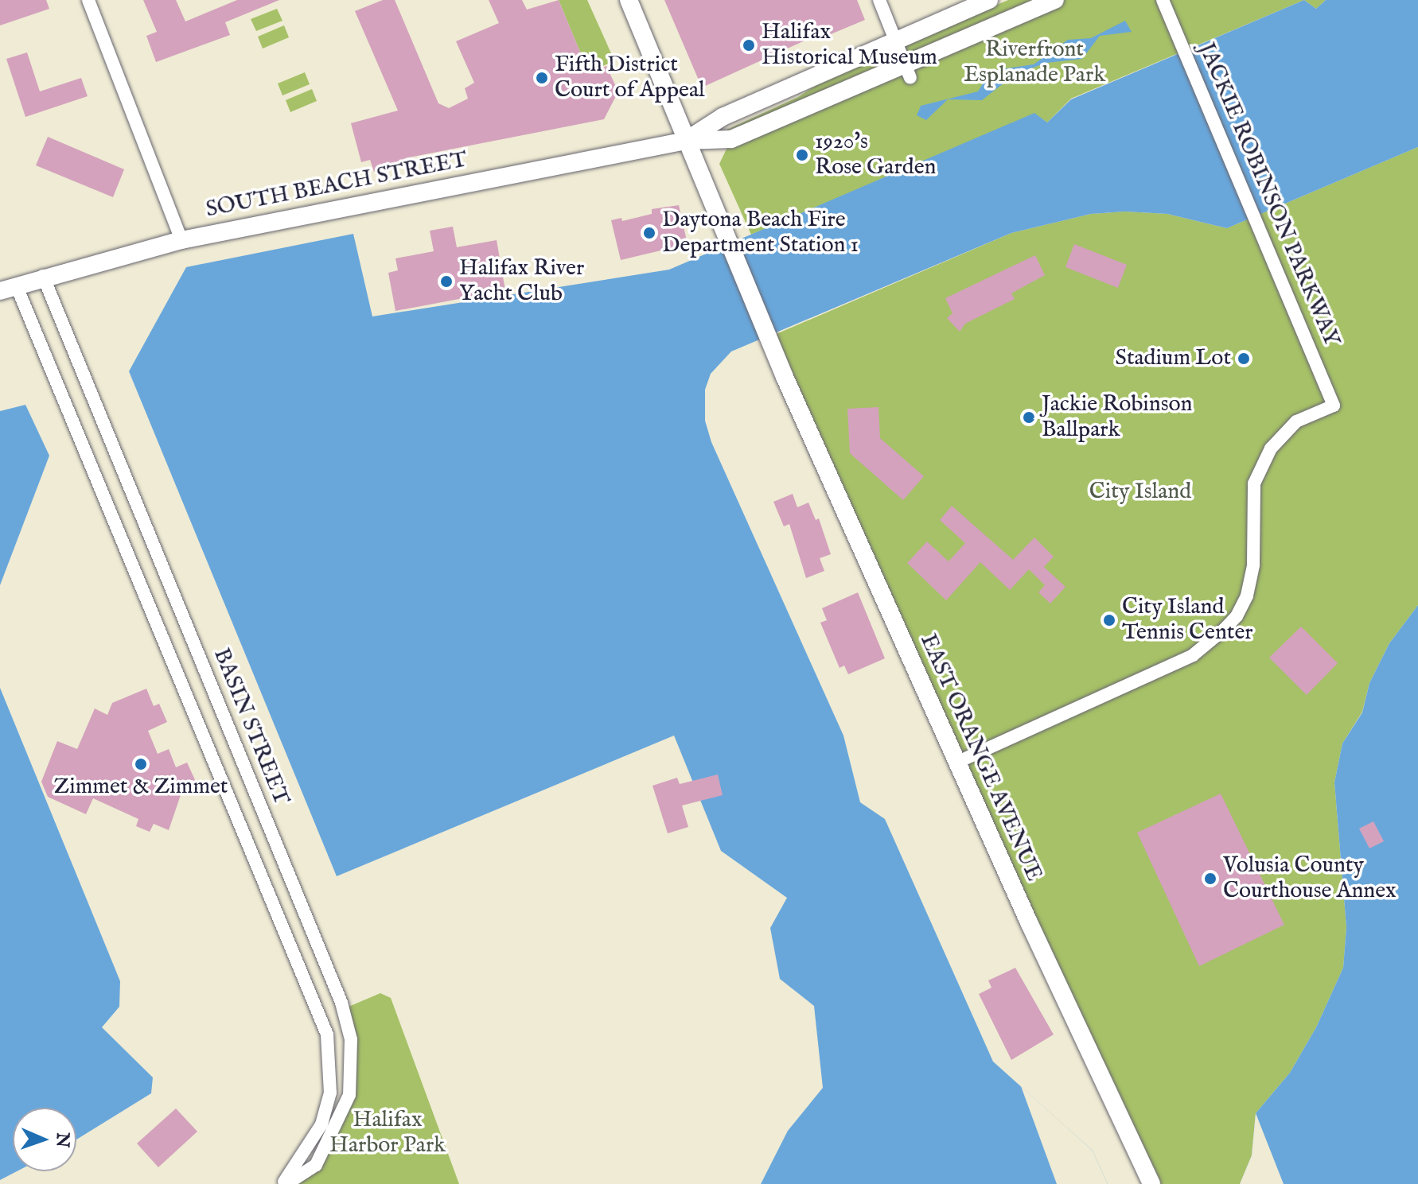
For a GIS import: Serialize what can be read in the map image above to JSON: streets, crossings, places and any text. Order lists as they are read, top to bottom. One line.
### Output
{"streets":{"street":["SOUTH BEACH STREET","JACKIE ROBINSON PARKWAY","BASIN STREET","EAST ORANGE AVENUE"]},"crossings":[["SOUTH BEACH STREET","BASIN STREET"],["SOUTH BEACH STREET","EAST ORANGE AVENUE"],["JACKIE ROBINSON PARKWAY","EAST ORANGE AVENUE"]],"parks":["Riverfront Esplanade Park","City Island","Halifax Harbor Park"],"places":["Halifax Historical Museum","Fifth District Court of Appeal","1920's Rose Garden","Daytona Beach Fire Department Station 1","Halifax River Yacht Club","Stadium Lot","Jackie Robinson Ballpark","City Island Tennis Center","Zimmet & Zimmet","Volusia County Courthouse Annex"],"north":"right"}
